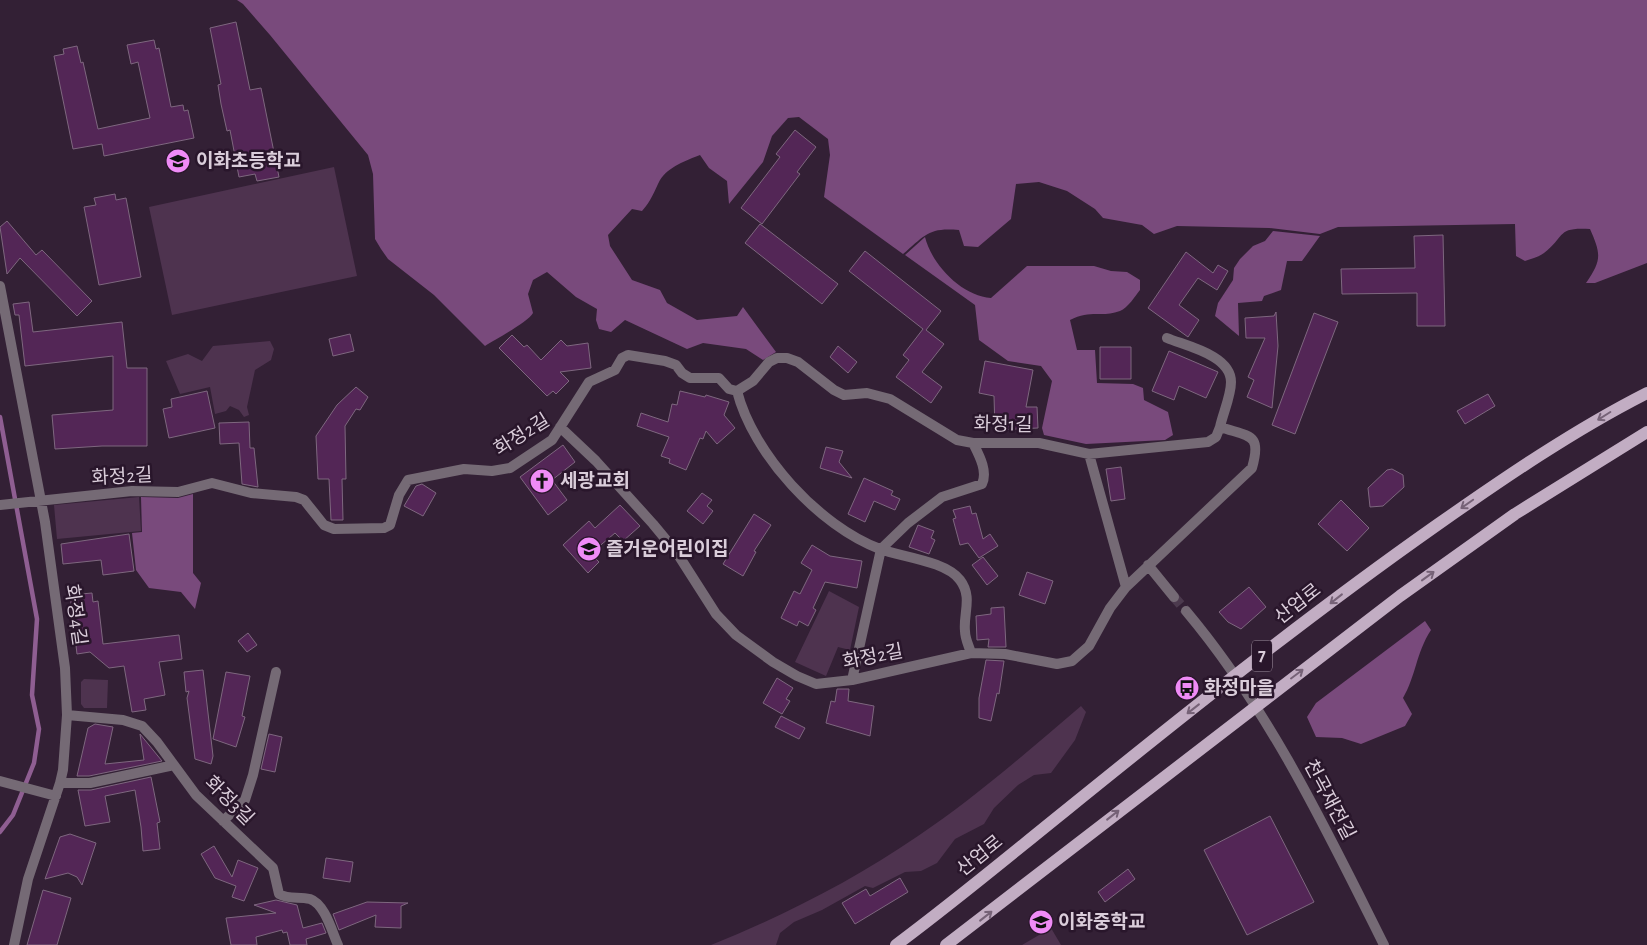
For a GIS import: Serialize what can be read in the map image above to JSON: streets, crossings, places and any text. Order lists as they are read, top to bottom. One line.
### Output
{"streets":{"main road":["산업로","7"],"street":["화정1길","화정2길","화정4길","천곡재전길","화정3길"]},"crossings":[["화정2길","화정4길"],["산업로","천곡재전길"],["화정4길","화정3길"],["7","천곡재전길"]],"places":{"school or university":["이화초등학교","즐거운어린이집","이화중학교"],"church":["세광교회"],"bus stop":["화정마을"]}}
